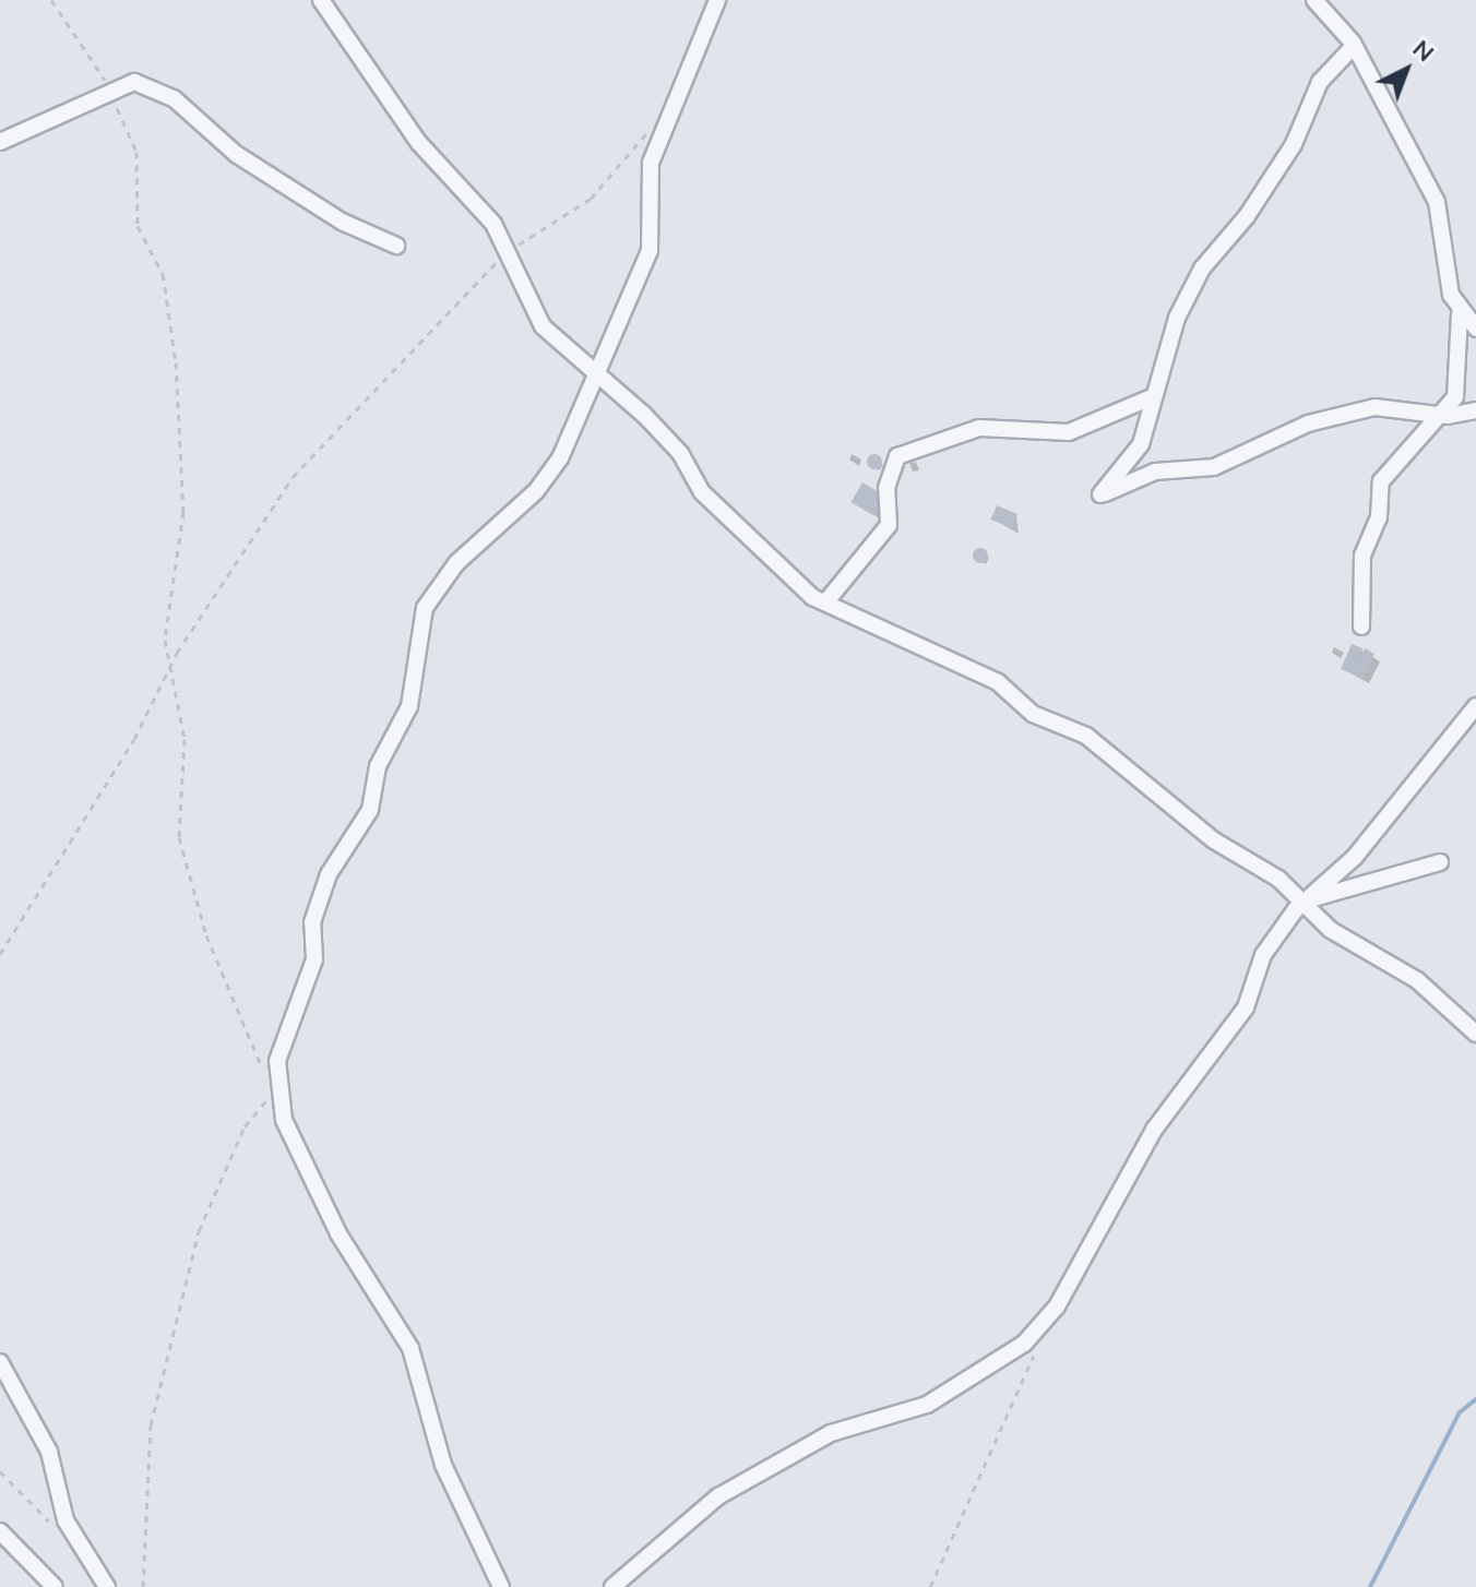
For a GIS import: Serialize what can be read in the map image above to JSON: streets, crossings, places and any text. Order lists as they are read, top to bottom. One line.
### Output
{"north":"top right"}
